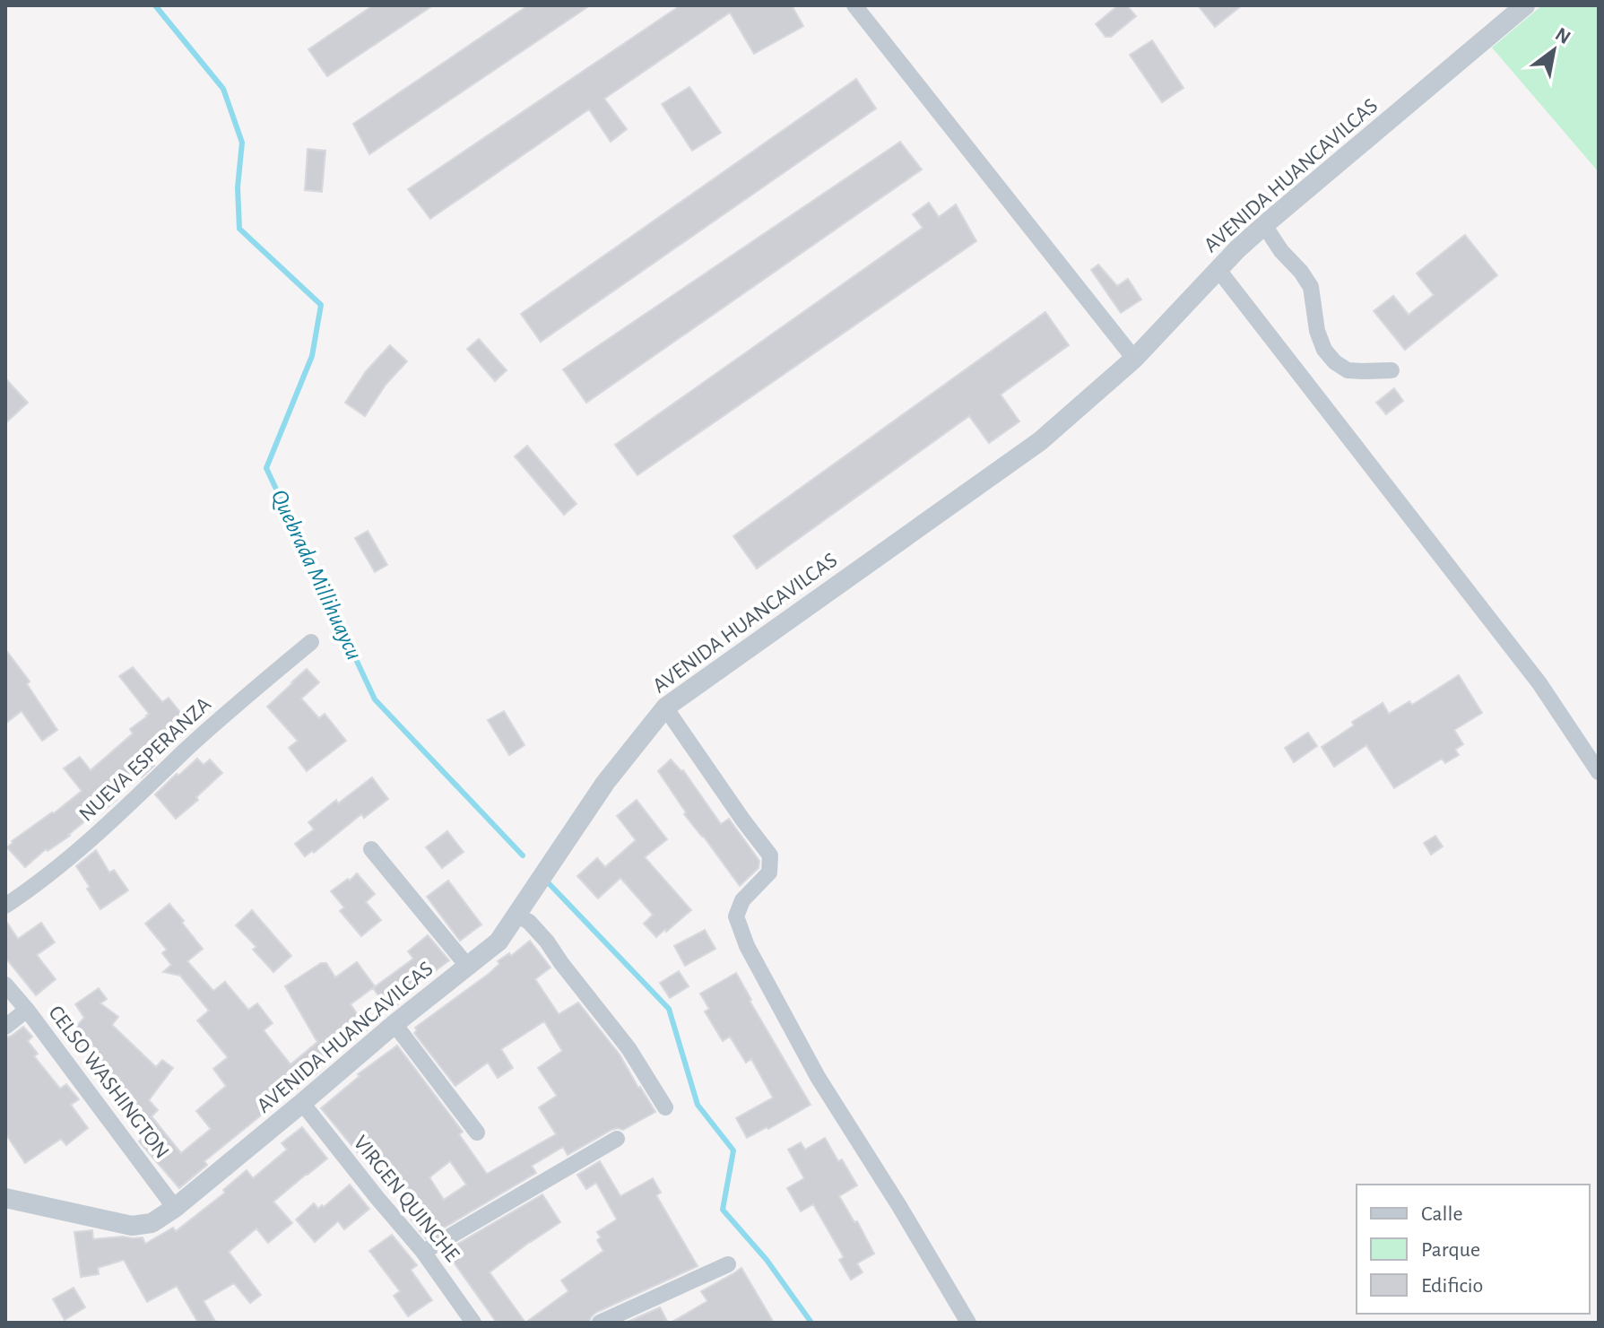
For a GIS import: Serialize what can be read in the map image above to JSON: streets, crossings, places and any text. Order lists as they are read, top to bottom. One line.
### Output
{"streets":{"street":["AVENIDA HUANCAVILCAS","NUEVA ESPERANZA","CELSO WASHINGTON","VIRGEN QUINCHE"]},"crossings":[["AVENIDA HUANCAVILCAS","CELSO WASHINGTON"],["AVENIDA HUANCAVILCAS","VIRGEN QUINCHE"]],"water":["Quebrada Millihuaycu"],"legend":["Calle","Parque","Edificio"],"north":"top right"}
